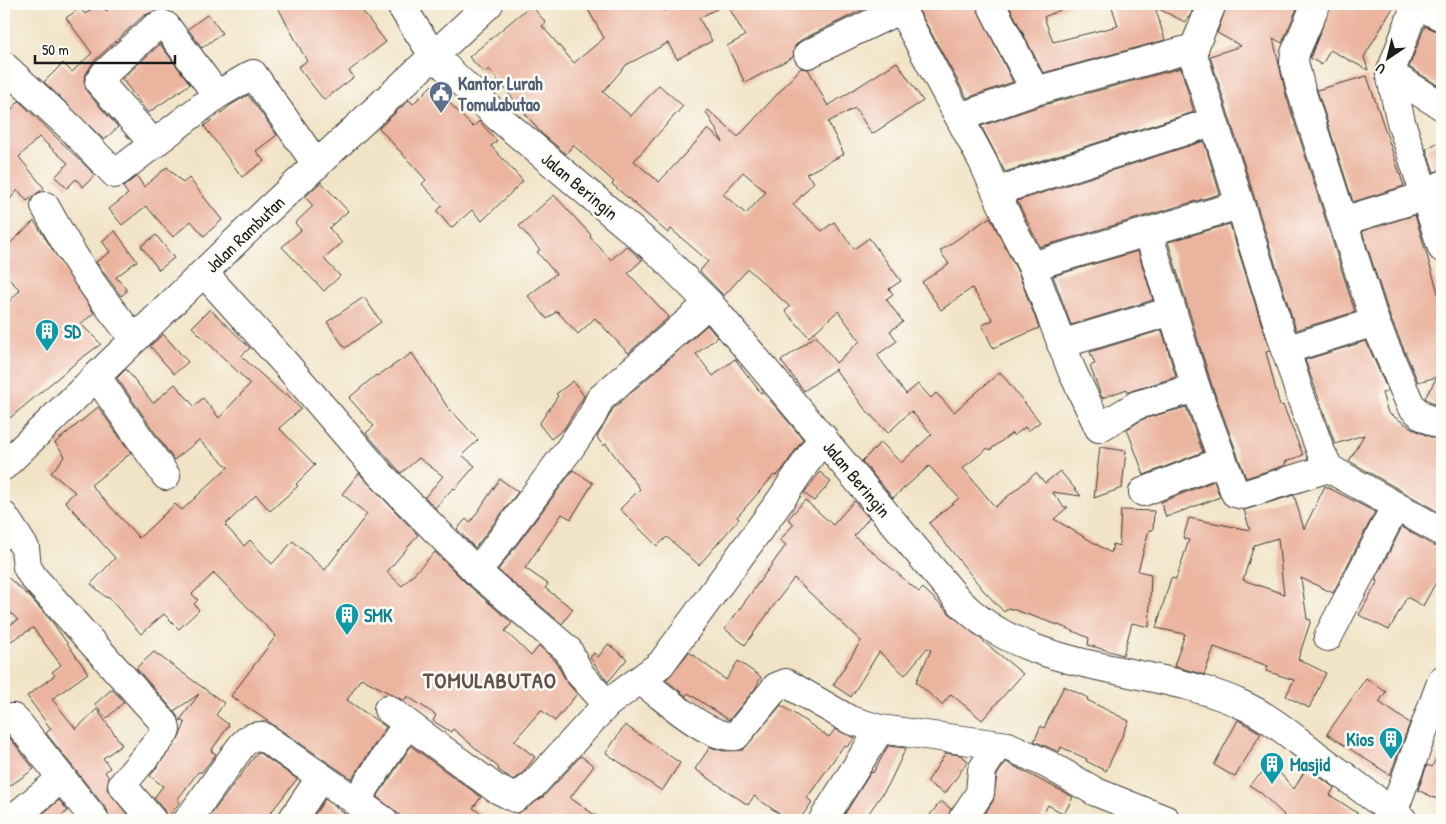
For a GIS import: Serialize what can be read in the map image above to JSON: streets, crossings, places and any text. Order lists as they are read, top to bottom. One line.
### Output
{"streets":{"street":["Jalan Beringin","Jalan Rambutan"]},"crossings":[["Jalan Beringin","Jalan Rambutan"]],"districts":["TOMULABUTAO"],"places":{"public building":["Kantor Lurah Tomulabutao"],"building":["SD","SMK","Kios","Masjid"]},"scale_bar":"50 m","north":"bottom left"}
